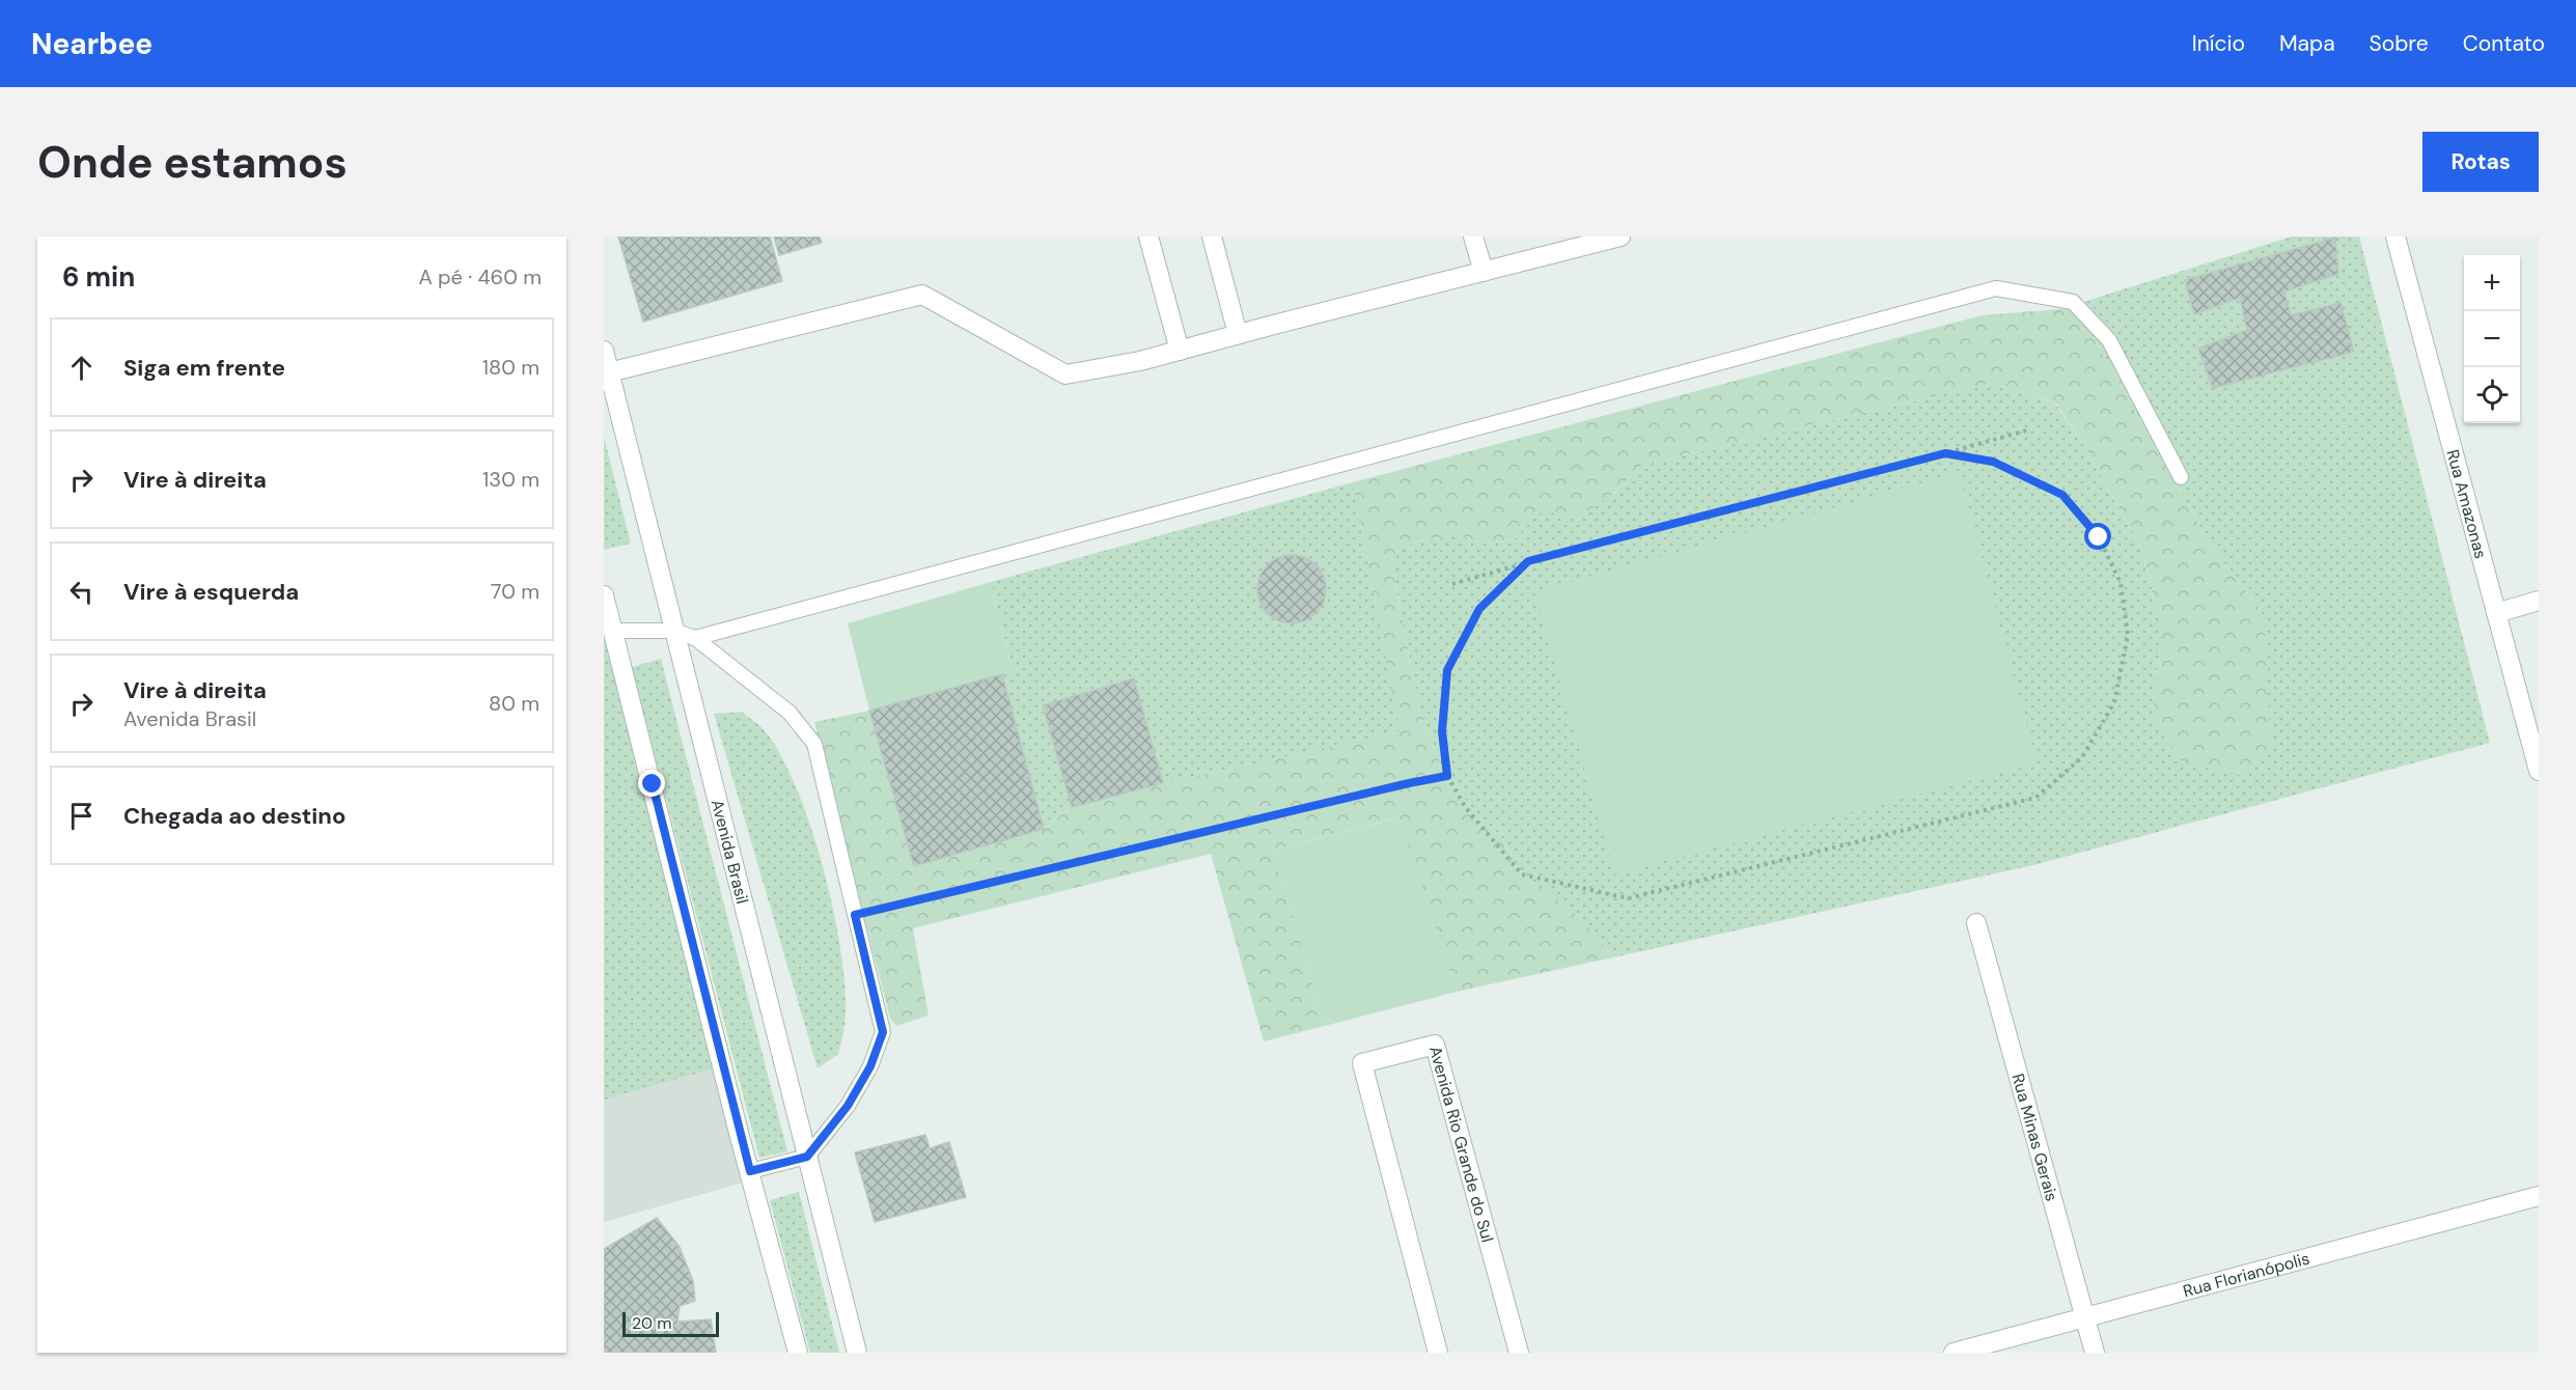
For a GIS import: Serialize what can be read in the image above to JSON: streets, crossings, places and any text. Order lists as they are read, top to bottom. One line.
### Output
{"streets":{"street":["Rua Amazonas","Avenida Brasil","Rua Minas Gerais","Avenida Rio Grande do Sul","Rua Florianópolis"]},"crossings":[["Rua Minas Gerais","Rua Florianópolis"]],"scale_bar":"20 m","page":{"header":"Nearbee","nav":["Início","Mapa","Sobre","Contato"],"buttons":"Rotas","title":"Onde estamos","heading":["6 min","A pé · 460 m"],"map_buttons":["+","−"],"list":[["Siga em frente","180 m"],["Vire à direita","130 m"],["Vire à esquerda","70 m"],["Vire à direita","Avenida Brasil","80 m"],"Chegada ao destino"],"scale":"20 m"}}
